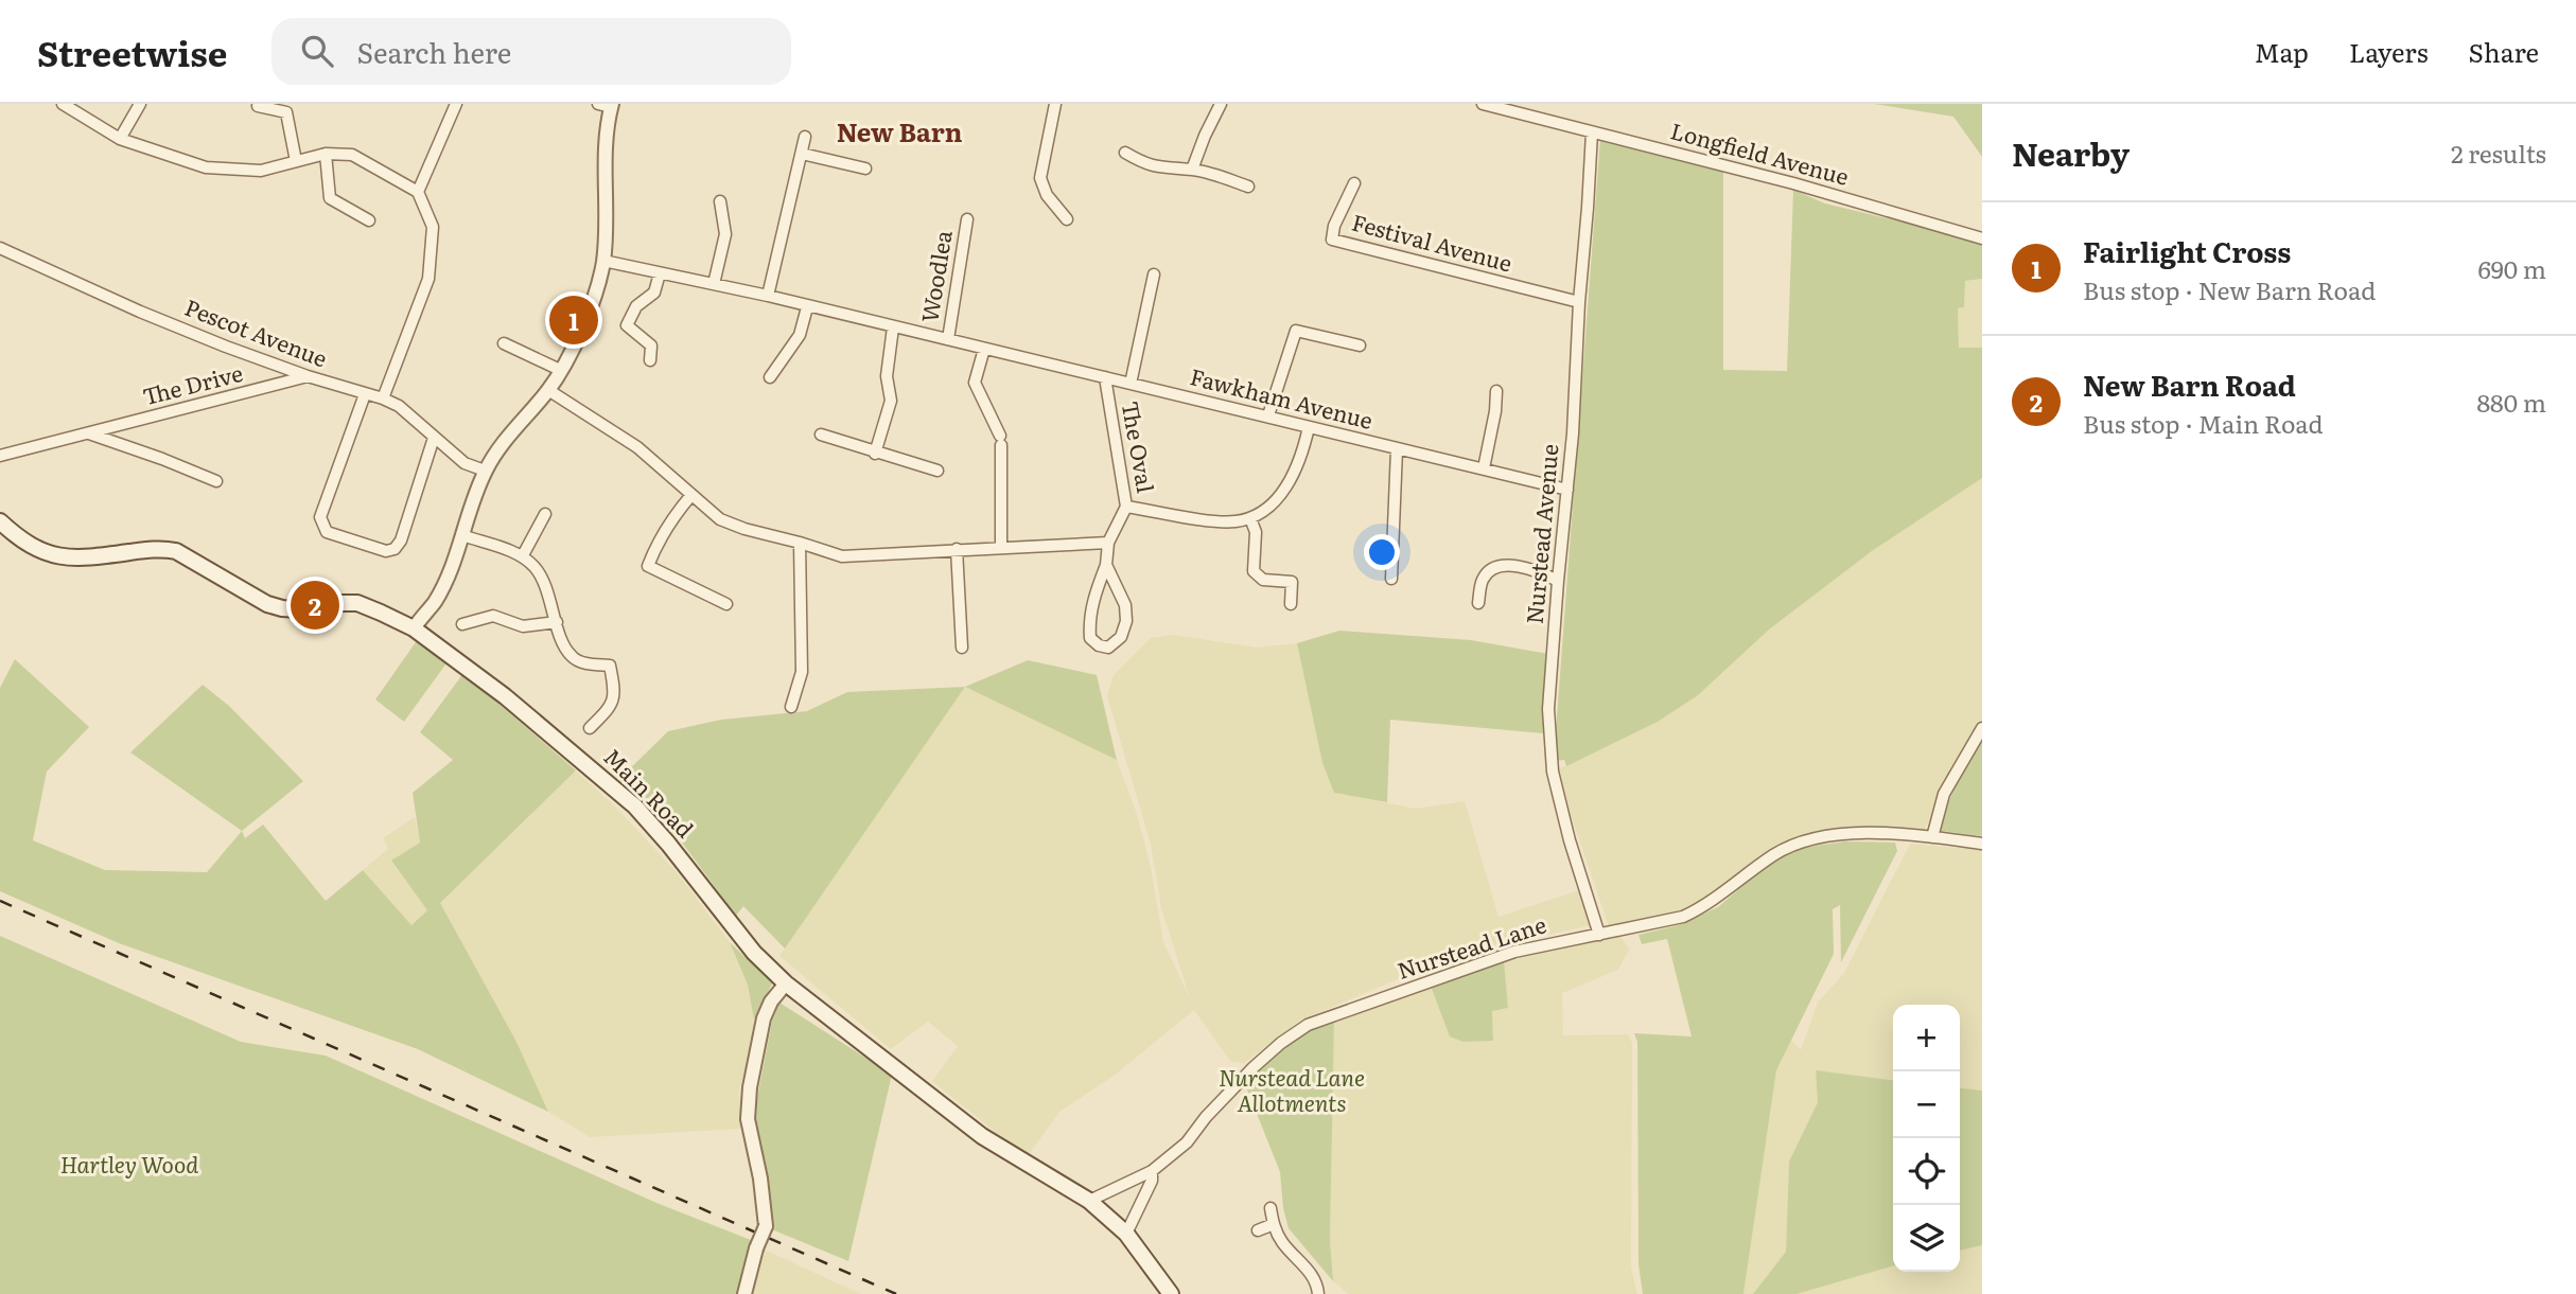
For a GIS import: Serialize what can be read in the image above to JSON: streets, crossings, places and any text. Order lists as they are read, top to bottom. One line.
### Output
{"streets":{"main road":["Main Road"],"street":["Longfield Avenue","Festival Avenue","Woodlea","Pescot Avenue","The Drive","Fawkham Avenue","The Oval","Nurstead Avenue","Nurstead Lane"]},"crossings":[["Longfield Avenue","Nurstead Avenue"],["Festival Avenue","Nurstead Avenue"],["Woodlea","Fawkham Avenue"],["Pescot Avenue","The Drive"],["Fawkham Avenue","The Oval"],["Fawkham Avenue","Nurstead Avenue"],["Nurstead Avenue","Nurstead Lane"],["Main Road","Nurstead Lane"]],"districts":["New Barn"],"parks":["Nurstead Lane Allotments","Hartley Wood"],"page":{"header":"Streetwise","search":"Search here","nav":["Map","Layers","Share"],"heading":["Nearby","2 results"],"list":[{"mark":"1","name":"Fairlight Cross","note":"Bus stop · New Barn Road","value":"690 m"},{"mark":"2","name":"New Barn Road","note":"Bus stop · Main Road","value":"880 m"}],"pins":["1","2"],"map_buttons":["+","−"]}}
